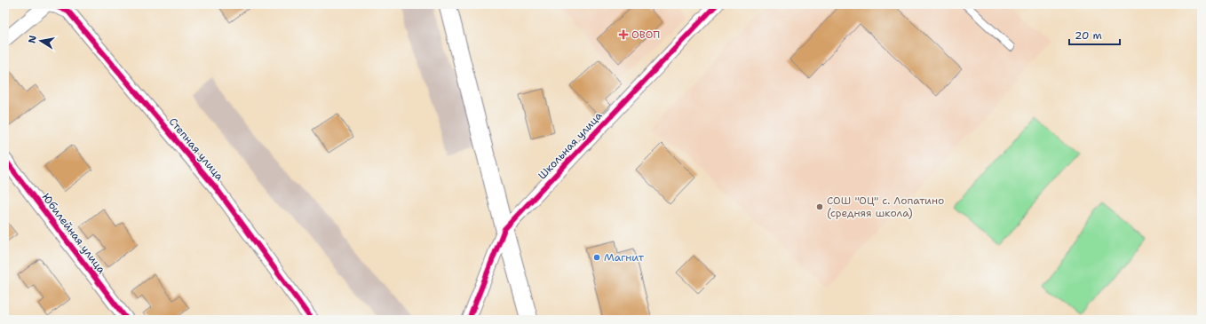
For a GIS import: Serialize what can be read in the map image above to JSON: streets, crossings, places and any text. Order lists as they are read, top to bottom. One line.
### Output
{"streets":{"street":["Школьная улица","Степная улица","Юбилейная улица"]},"places":{"health":["ОВОП"],"other":["СОШ \"ОЦ\" с. Лопатино (средняя школа)","Магнит"]},"scale_bar":"20 m","north":"left"}
